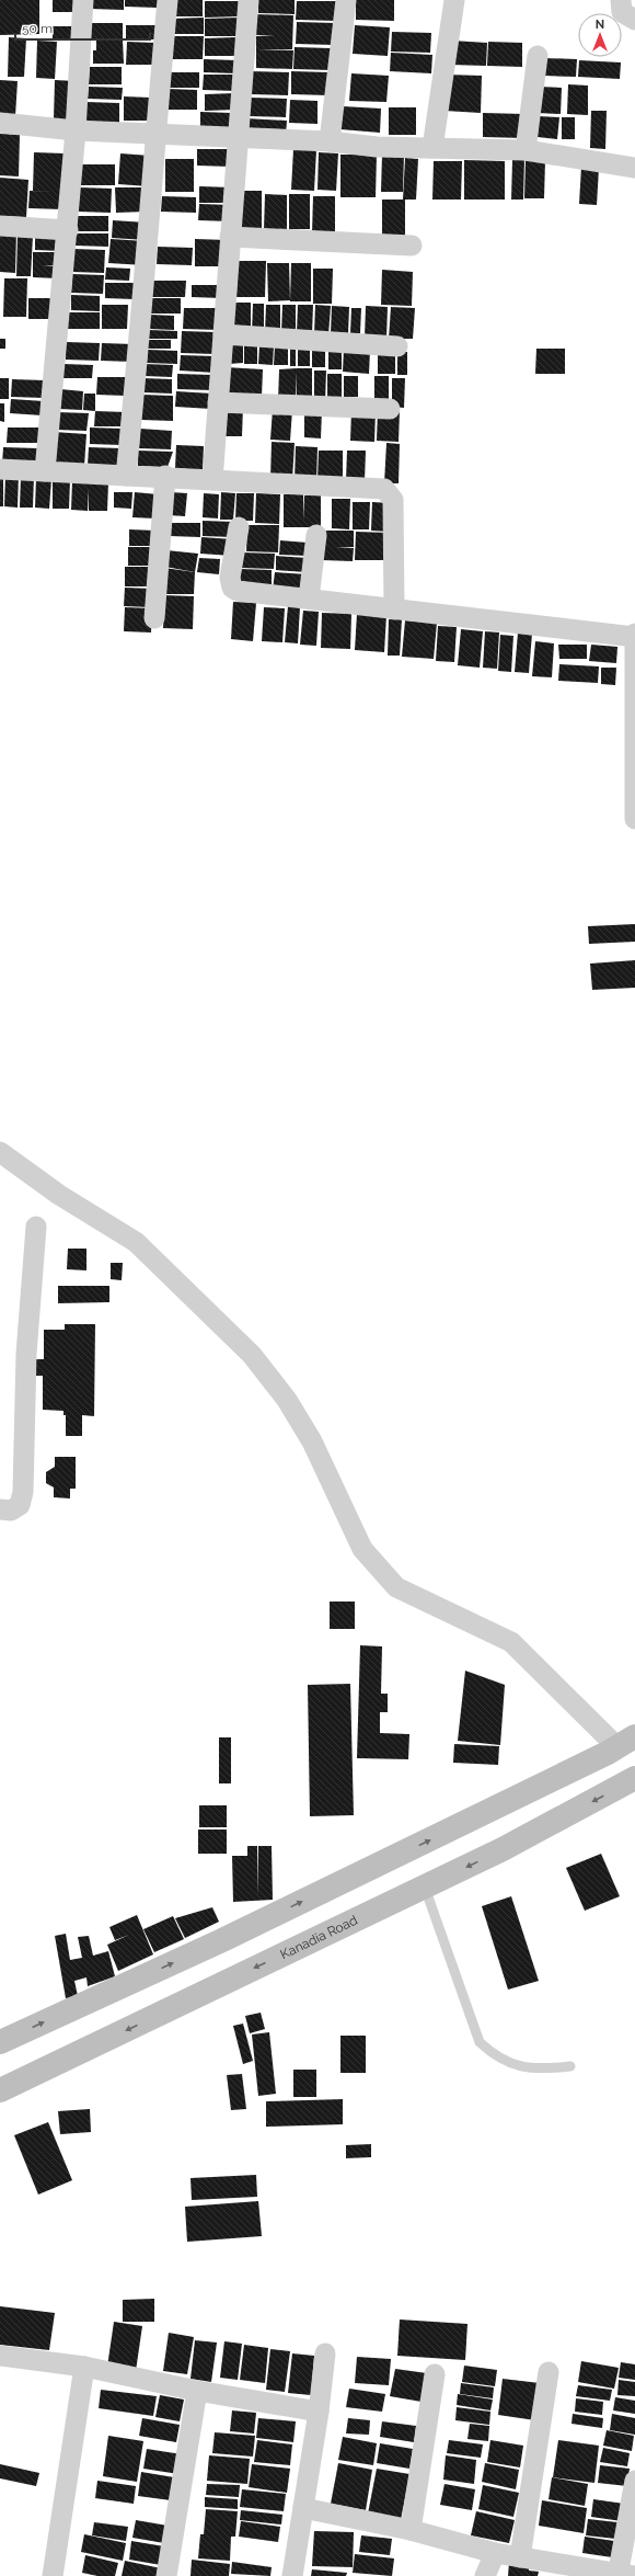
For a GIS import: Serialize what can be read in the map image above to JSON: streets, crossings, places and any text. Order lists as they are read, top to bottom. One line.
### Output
{"streets":{"main road":["Kanadia Road"]},"scale_bar":"50 m","north":"top"}
